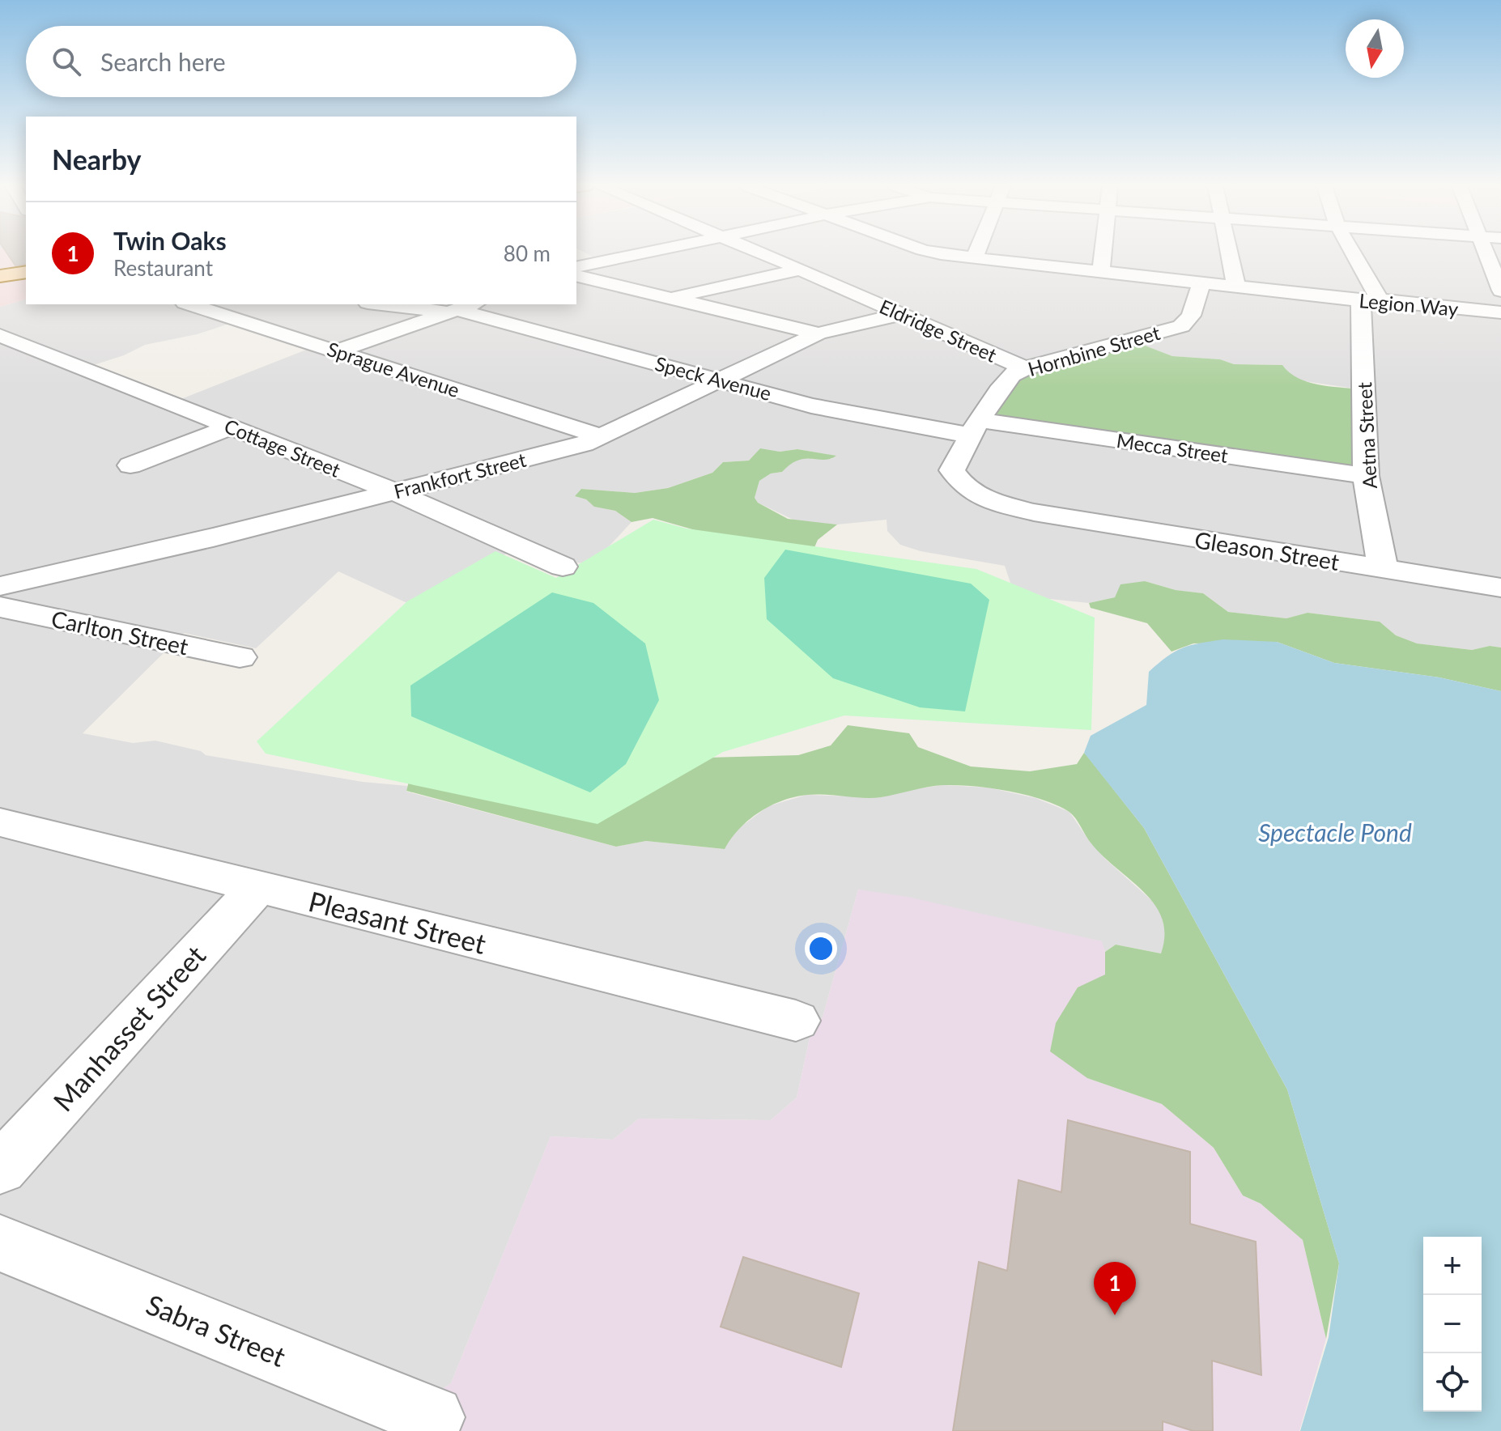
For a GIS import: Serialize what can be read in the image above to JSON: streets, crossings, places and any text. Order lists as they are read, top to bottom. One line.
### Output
{"streets":{"street":["Legion Way","Eldridge Street","Hornbine Street","Sprague Avenue","Speck Avenue","Aetna Street","Cottage Street","Mecca Street","Frankfort Street","Gleason Street","Carlton Street","Pleasant Street","Manhasset Street","Sabra Street"]},"crossings":[["Legion Way","Hornbine Street"],["Legion Way","Aetna Street"],["Eldridge Street","Hornbine Street"],["Eldridge Street","Frankfort Street"],["Hornbine Street","Speck Avenue"],["Hornbine Street","Mecca Street"],["Hornbine Street","Gleason Street"],["Sprague Avenue","Frankfort Street"],["Speck Avenue","Mecca Street"],["Speck Avenue","Frankfort Street"],["Aetna Street","Mecca Street"],["Aetna Street","Gleason Street"],["Cottage Street","Frankfort Street"],["Pleasant Street","Manhasset Street"]],"water":["Spectacle Pond"],"north":"bottom","page":{"search":"Search here","heading":"Nearby","list":[{"mark":"1","name":"Twin Oaks","note":"Restaurant","value":"80 m"}],"map_buttons":["+","−"],"pins":"1"}}
